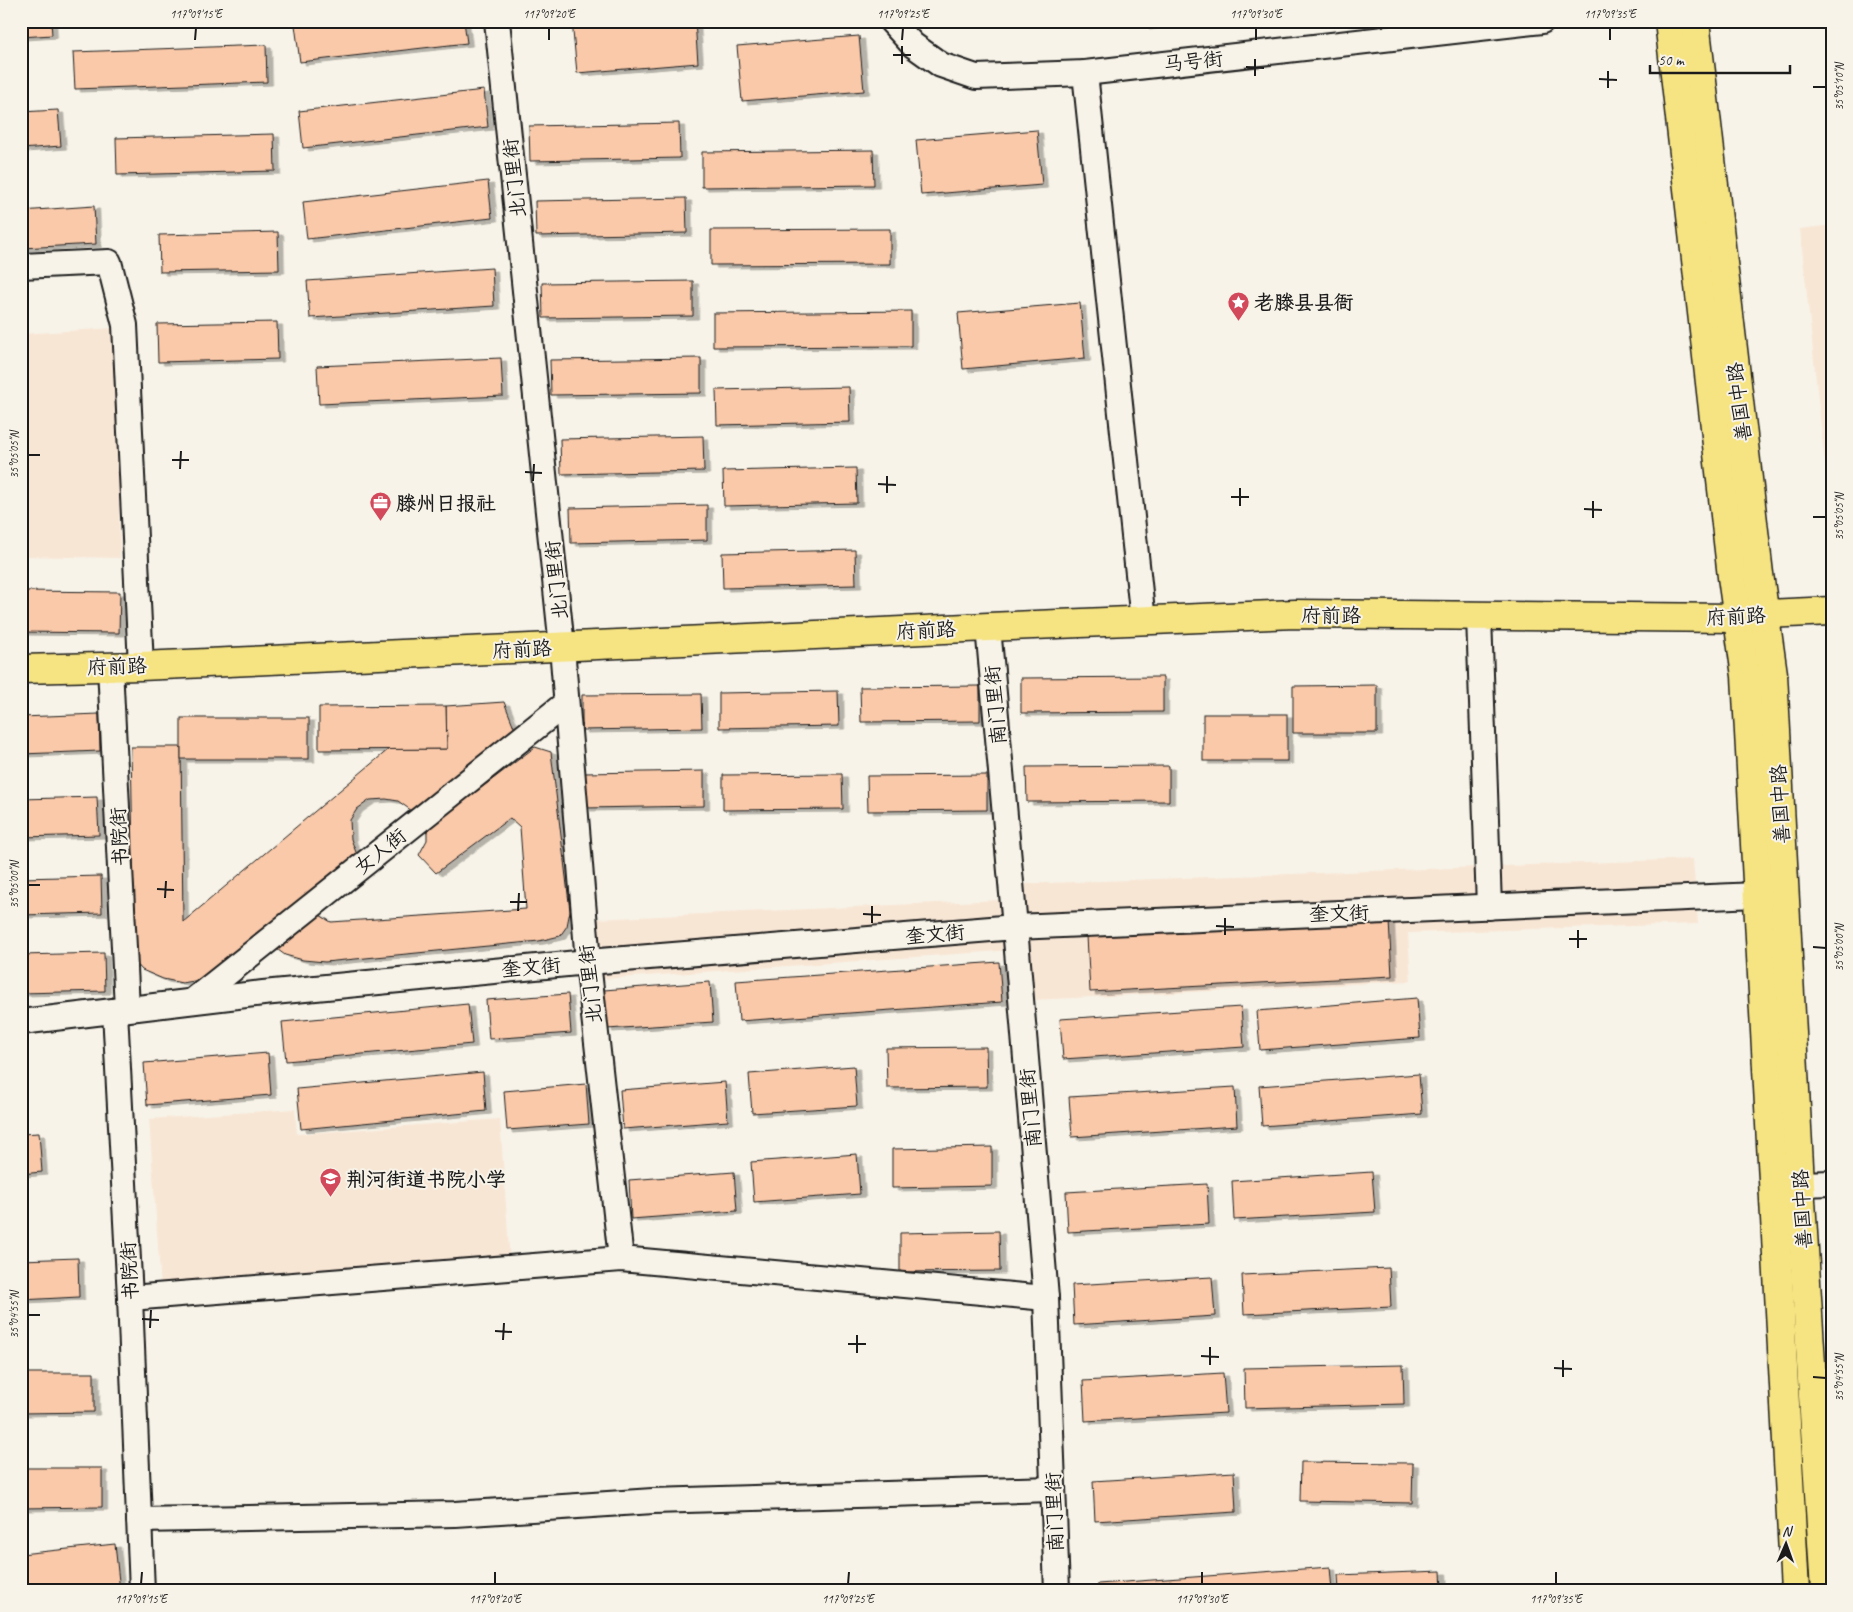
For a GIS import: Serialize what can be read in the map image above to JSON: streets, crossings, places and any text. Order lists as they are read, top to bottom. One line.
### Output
{"streets":{"main road":["善国中路","府前路"],"street":["马号街","北门里街","南门里街","书院街","女人街","奎文街"]},"crossings":[["北门里街","府前路"],["北门里街","女人街"],["北门里街","奎文街"],["善国中路","府前路"],["善国中路","奎文街"],["府前路","南门里街"],["府前路","书院街"],["南门里街","奎文街"],["书院街","奎文街"],["女人街","奎文街"]],"places":{"place":["老滕县县衙"],"office":["滕州日报社"],"school or university":["荆河街道书院小学"]},"scale_bar":"50 m","north":"top","coordinates":["117°09'15\"E","117°09'20\"E","117°09'25\"E","117°09'30\"E","117°09'35\"E","35°05'10\"N","35°05'05\"N","35°05'00\"N","35°04'55\"N"]}
